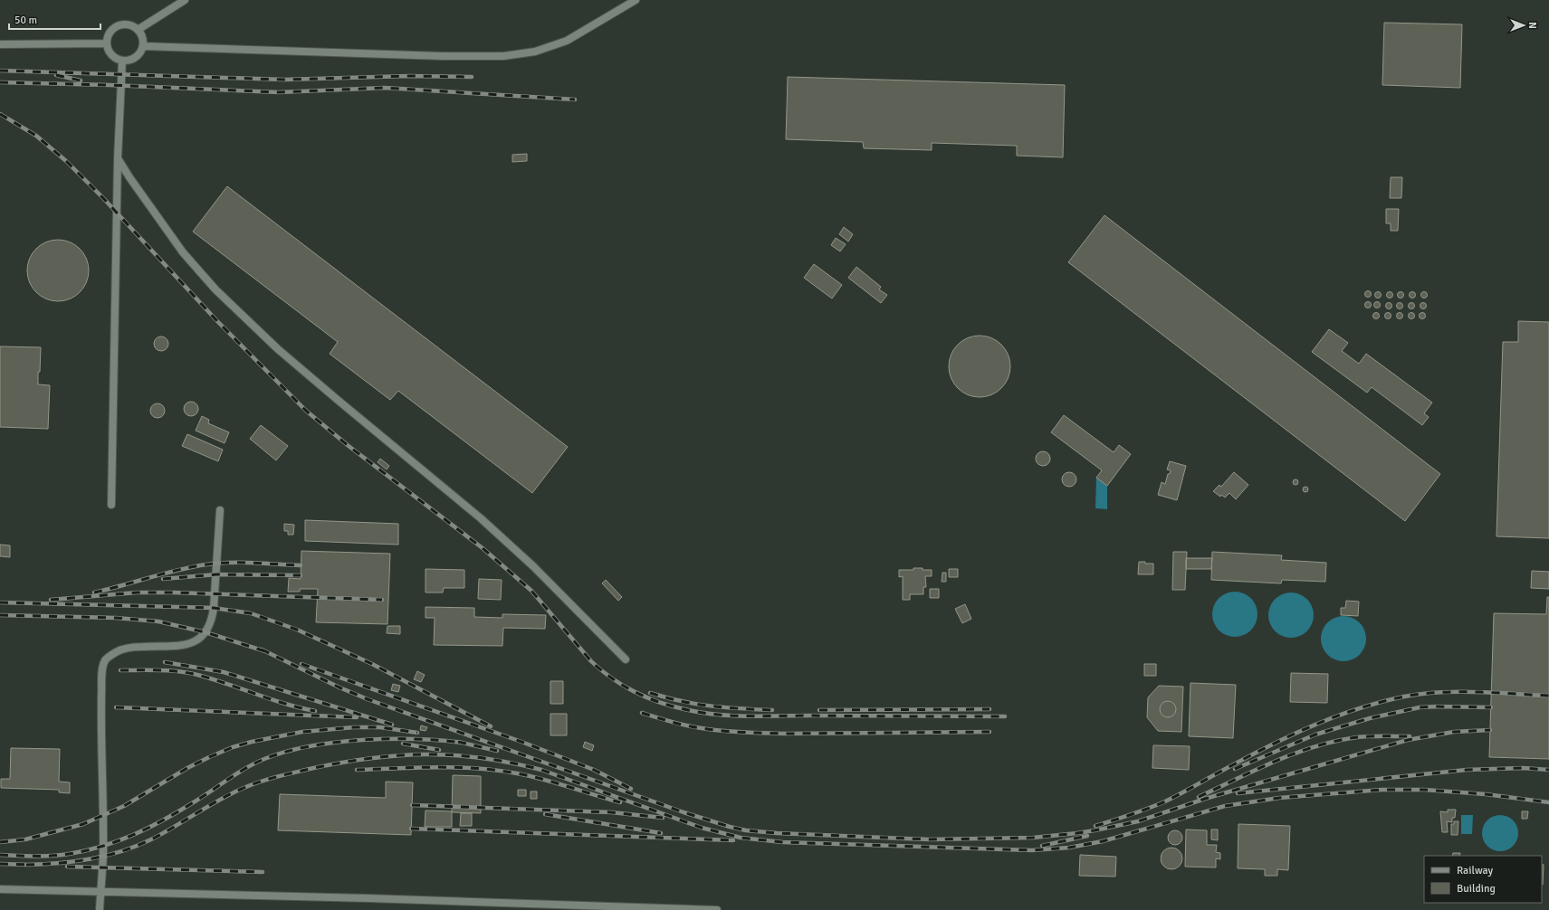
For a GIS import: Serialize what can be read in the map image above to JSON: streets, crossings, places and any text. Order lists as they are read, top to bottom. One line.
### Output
{"legend":["Railway","Building"],"scale_bar":"50 m","north":"right"}
